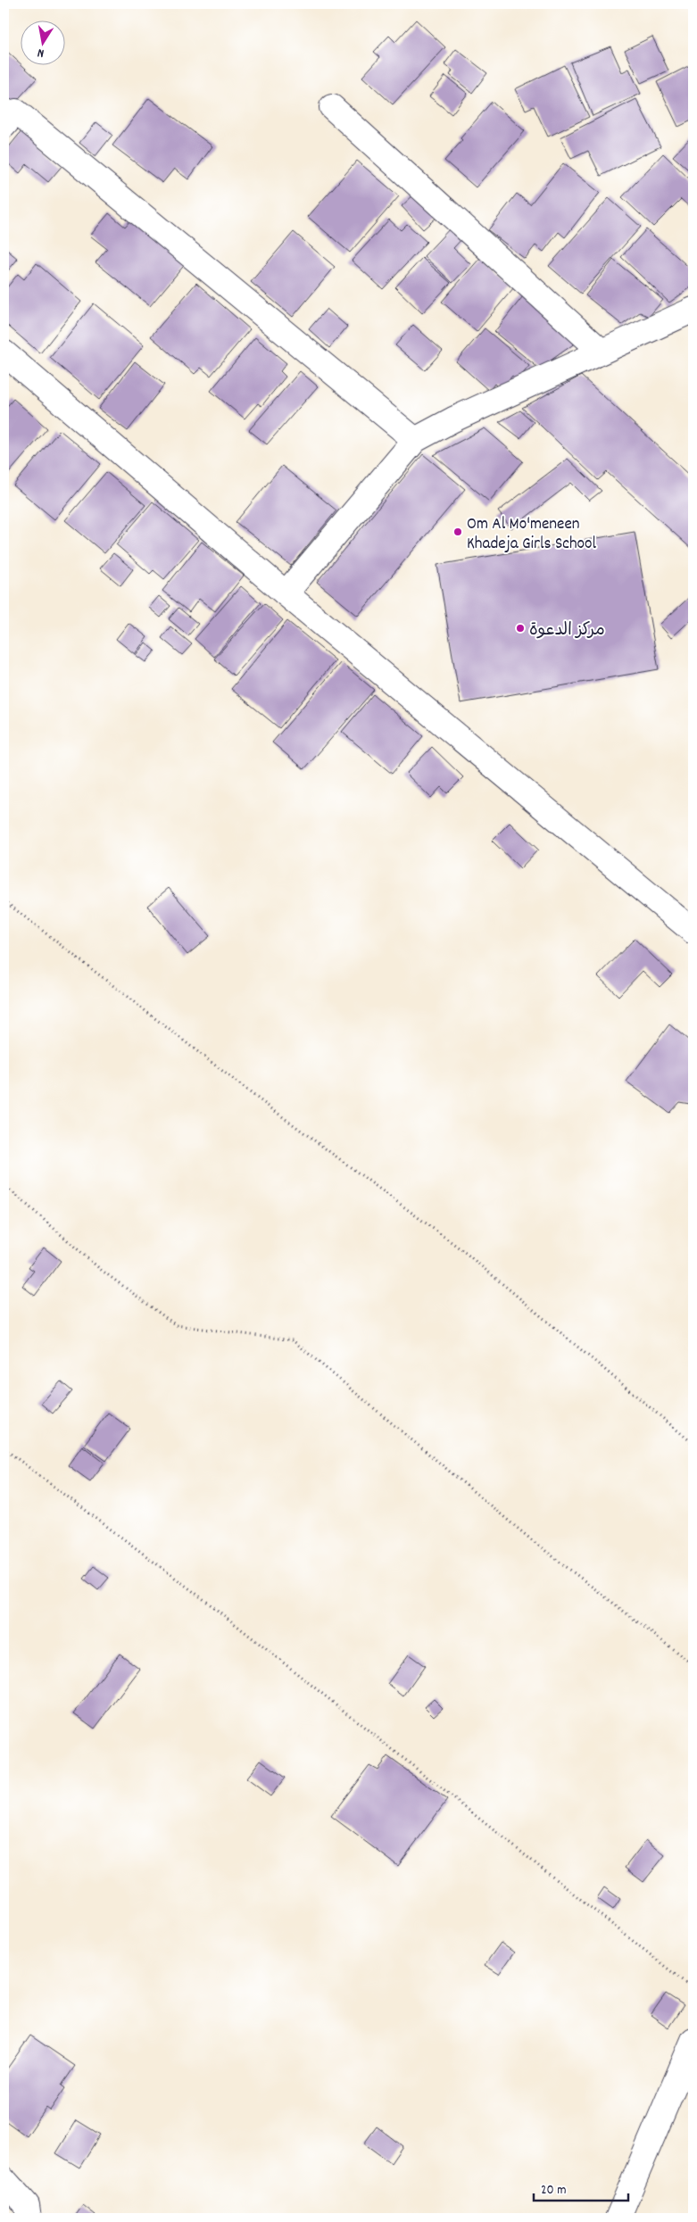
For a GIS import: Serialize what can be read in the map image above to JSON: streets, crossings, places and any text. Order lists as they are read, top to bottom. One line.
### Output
{"places":["Om Al Mo'meneen Khadeja Girls School","مركز الدعوة"],"scale_bar":"20 m","north":"bottom"}
